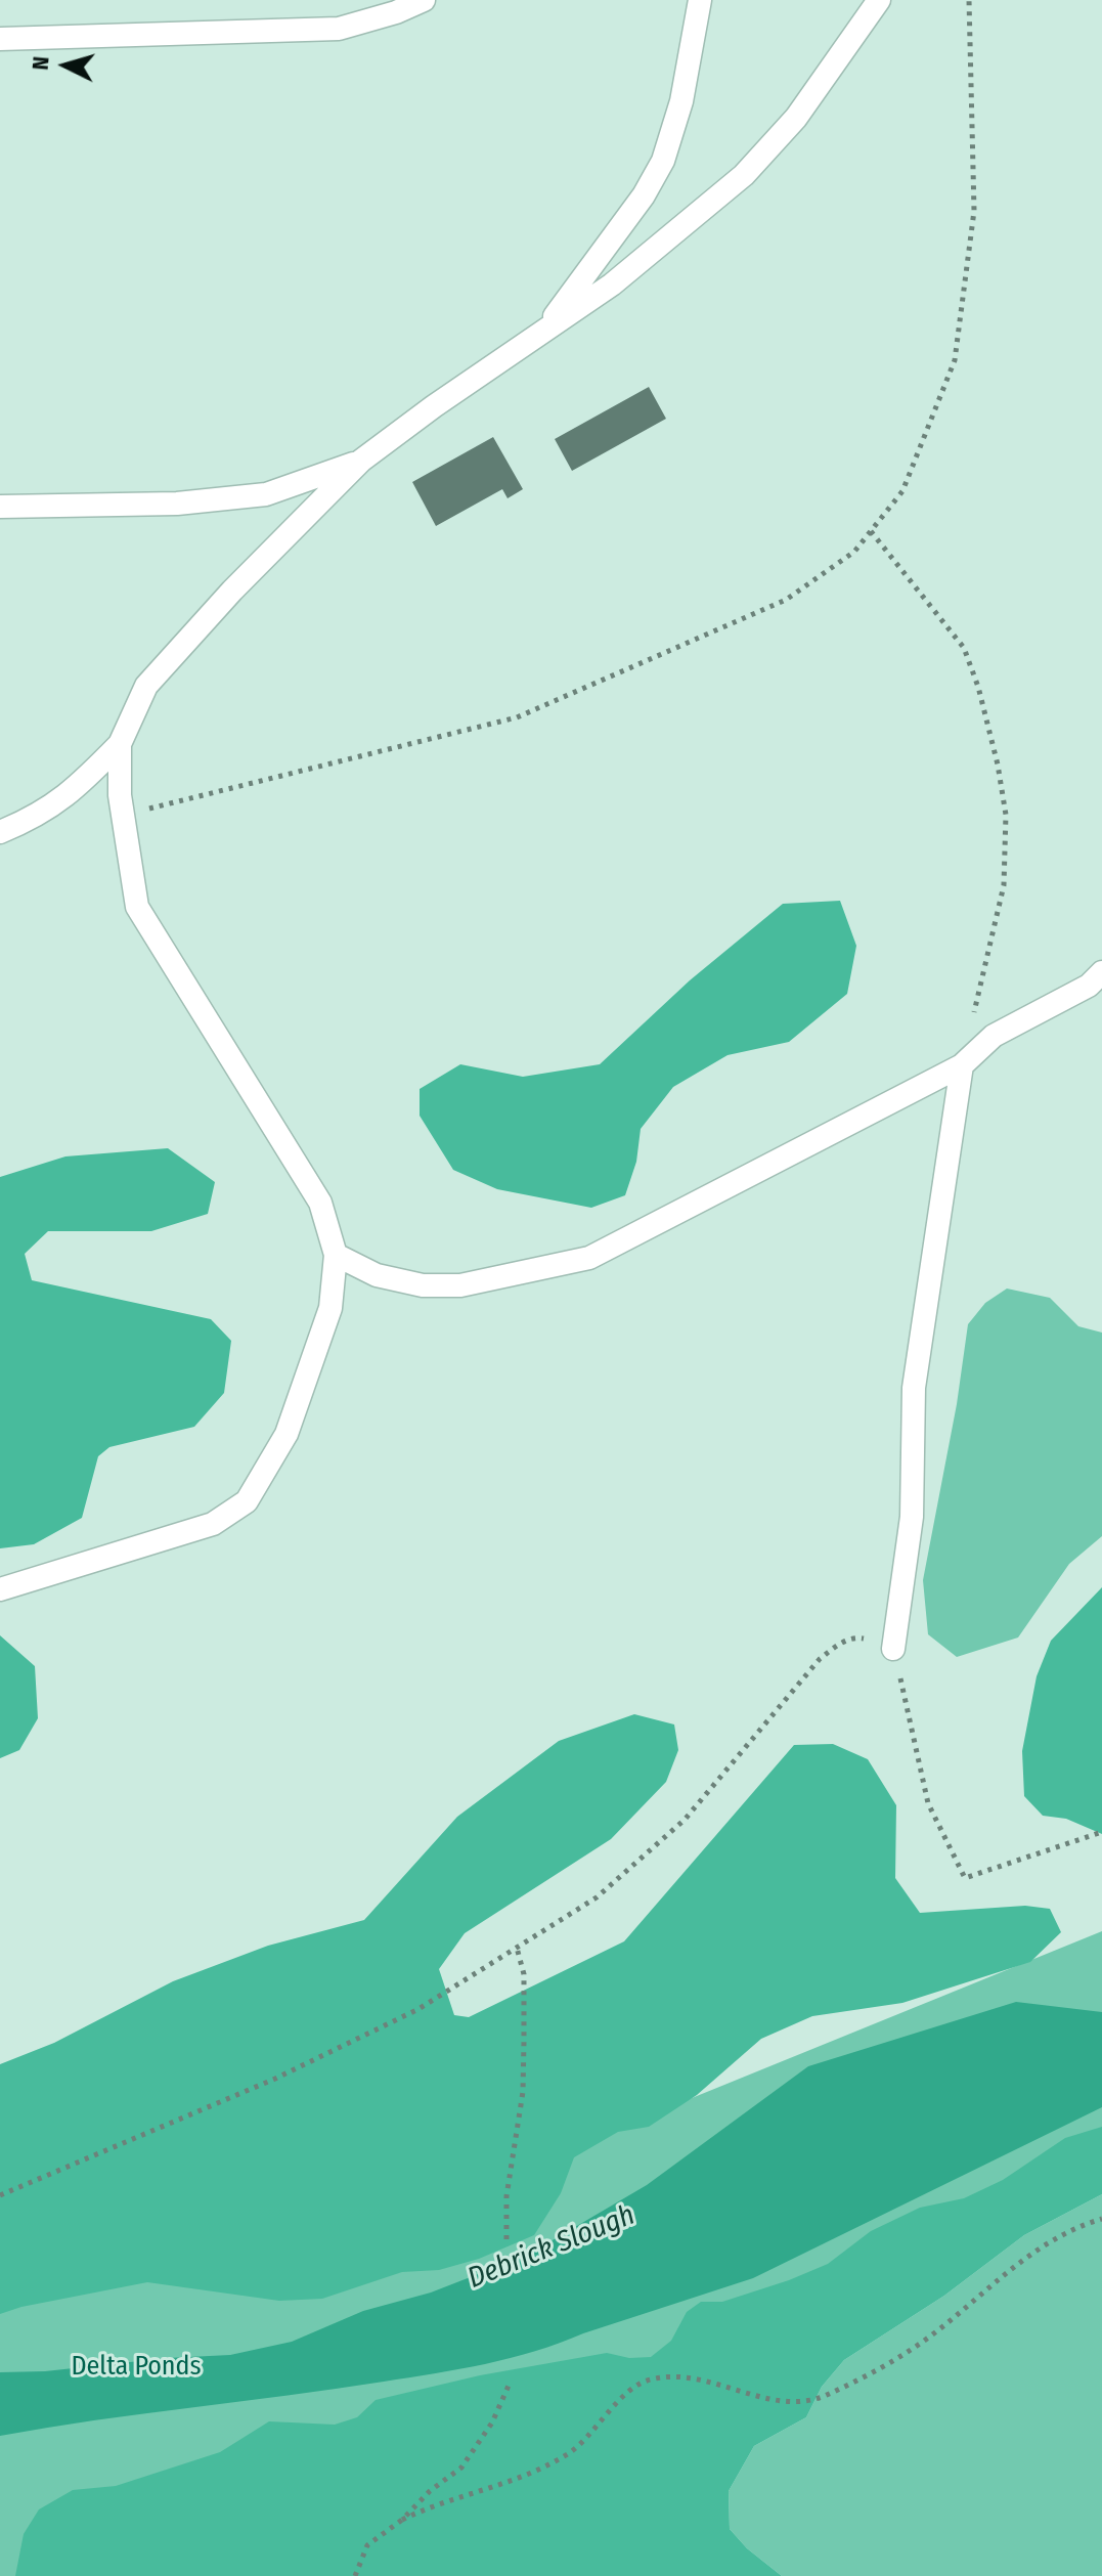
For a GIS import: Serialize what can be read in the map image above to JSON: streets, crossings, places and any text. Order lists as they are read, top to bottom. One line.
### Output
{"water":["Debrick Slough"],"parks":["Delta Ponds"],"north":"left"}
